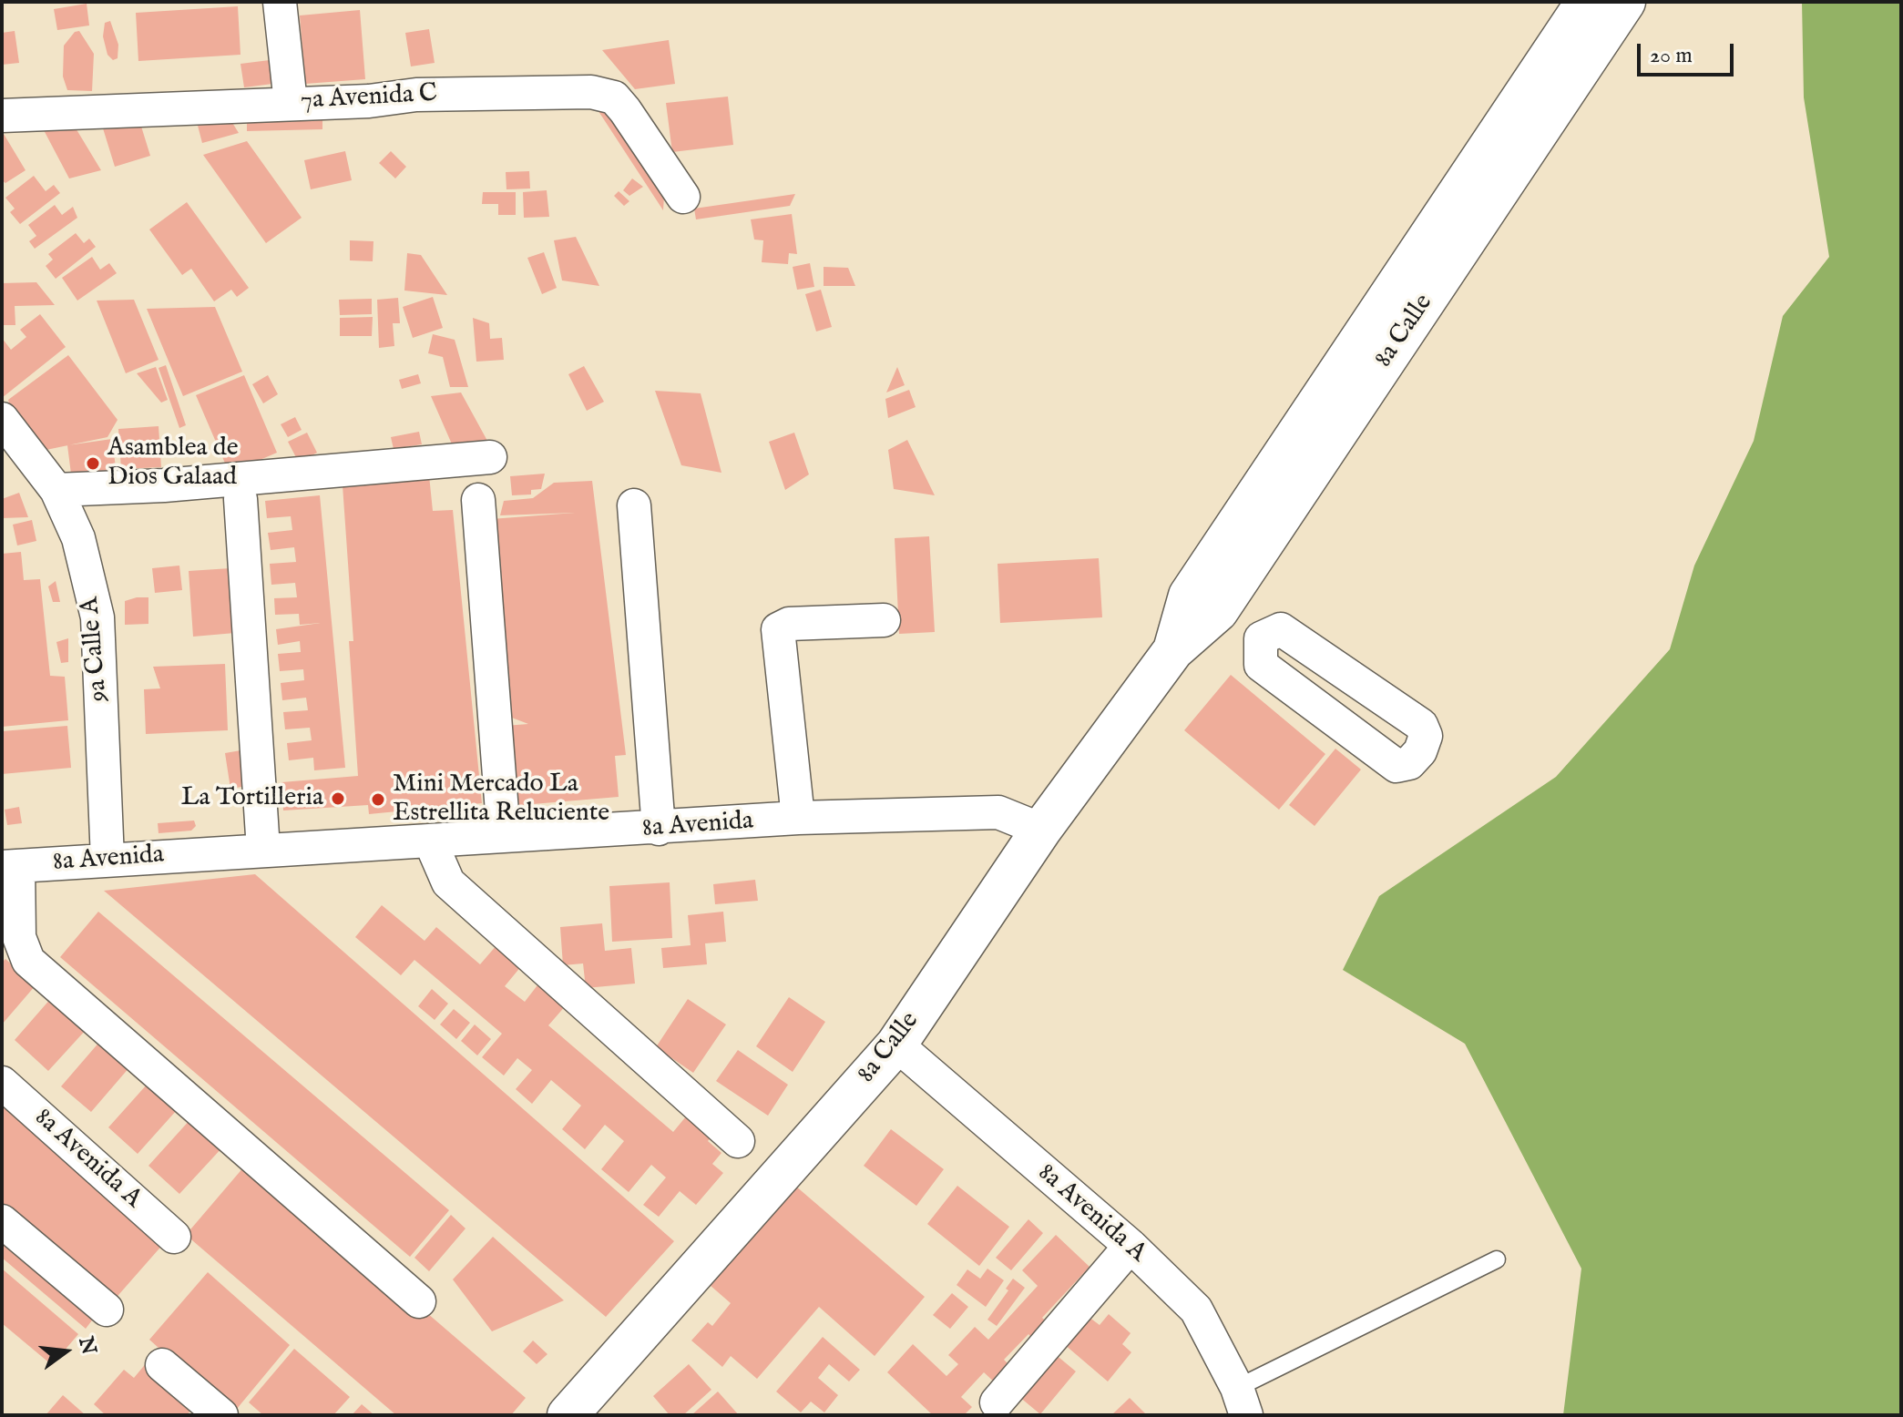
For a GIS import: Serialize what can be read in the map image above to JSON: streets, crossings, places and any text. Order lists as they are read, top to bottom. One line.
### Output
{"streets":{"street":["7a Avenida C","8a Calle","9a Calle A","8a Avenida","8a Avenida A"]},"crossings":[["8a Calle","8a Avenida"],["8a Calle","8a Avenida A"],["9a Calle A","8a Avenida"]],"places":["Asamblea de Dios Galaad","La Tortilleria","Mini Mercado La Estrellita Reluciente"],"scale_bar":"20 m","north":"right"}
